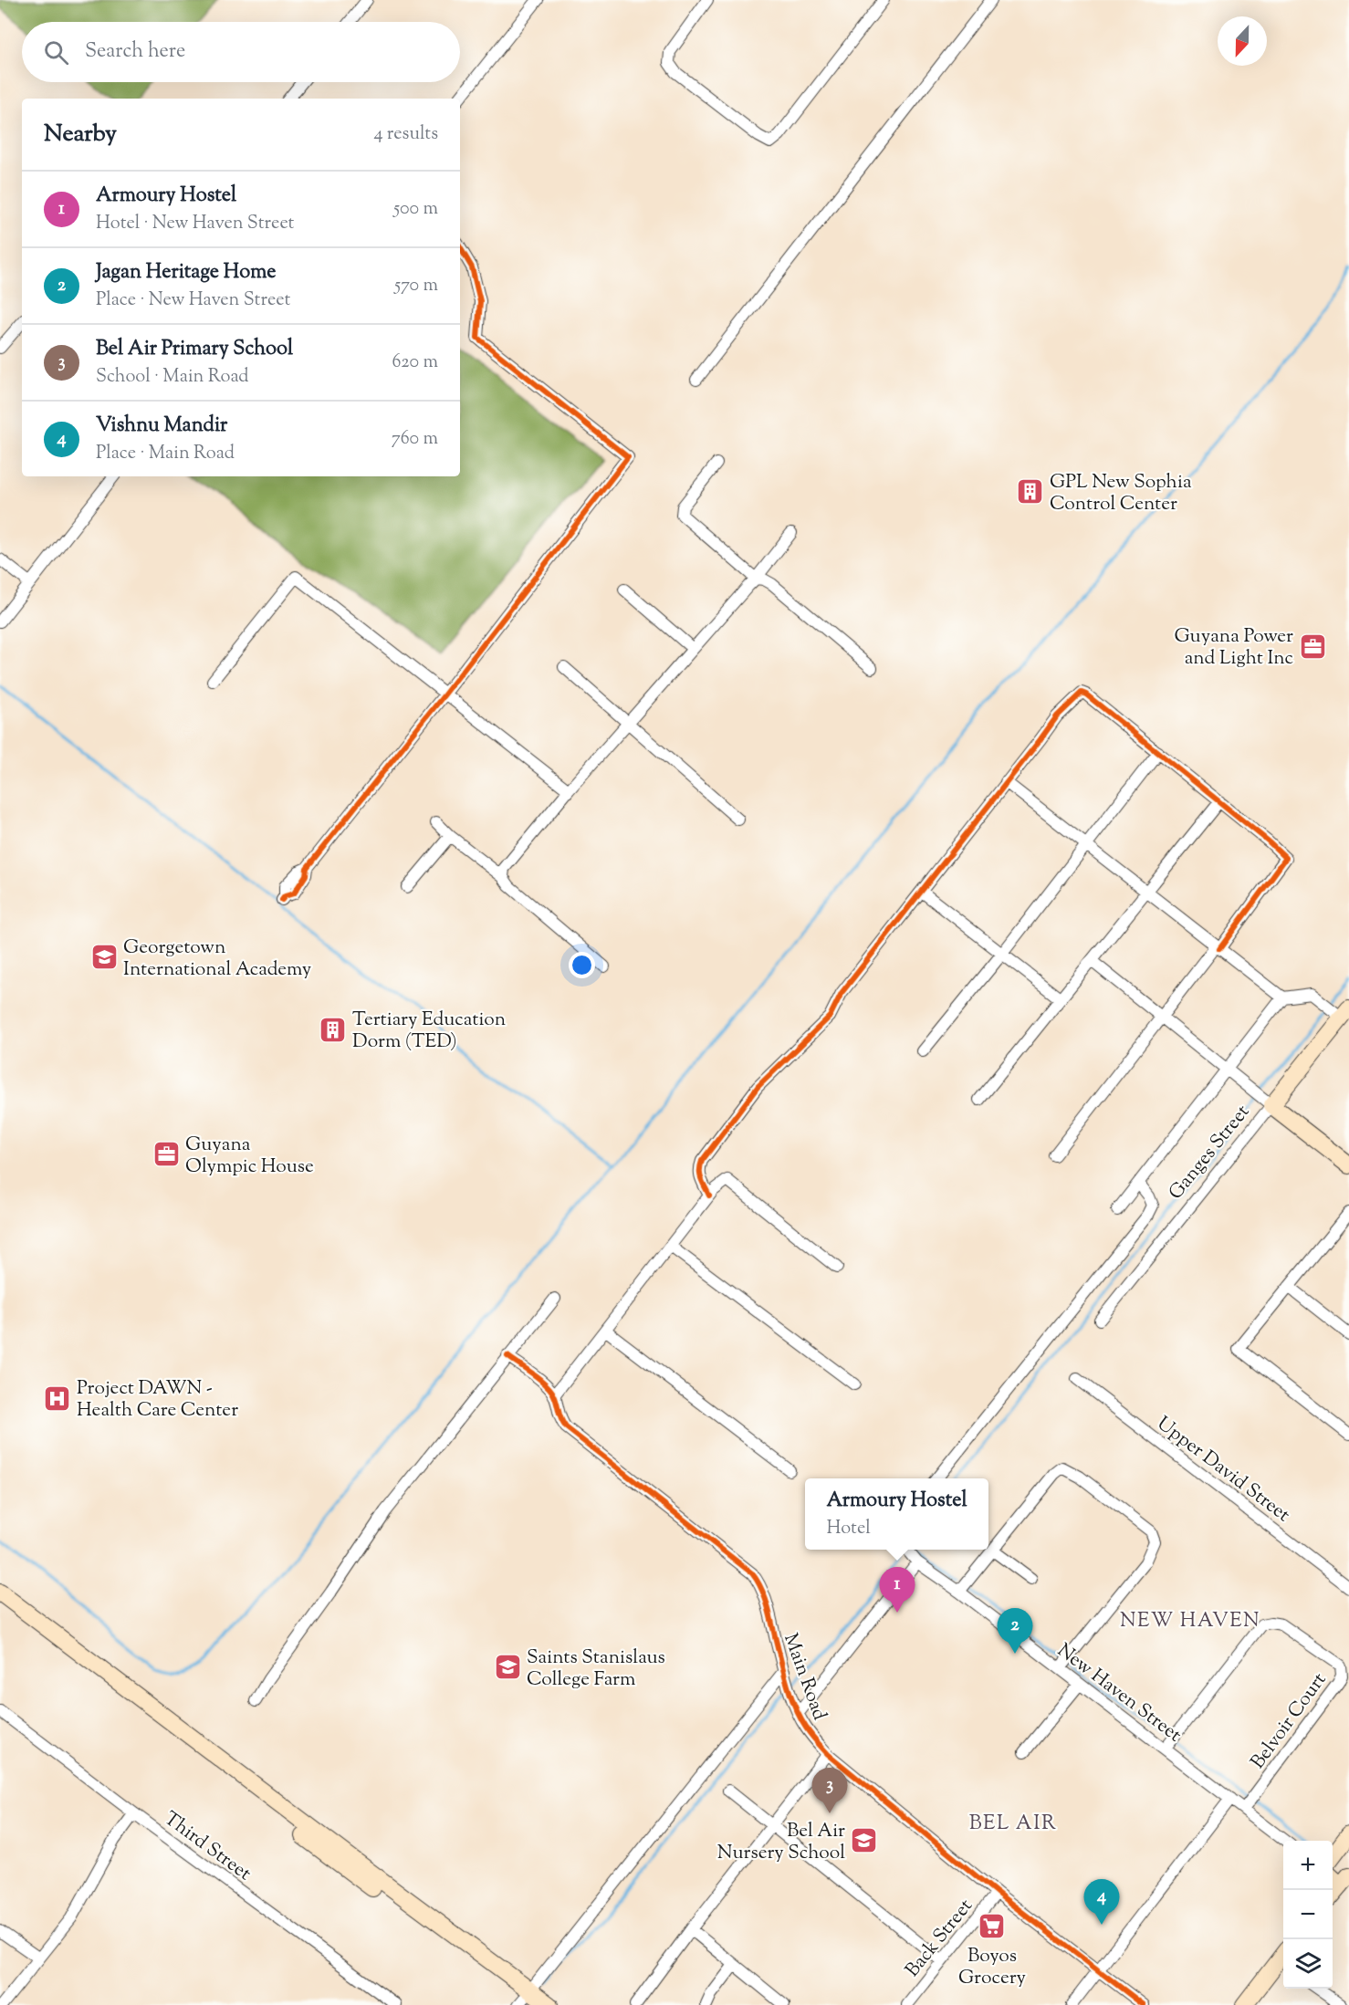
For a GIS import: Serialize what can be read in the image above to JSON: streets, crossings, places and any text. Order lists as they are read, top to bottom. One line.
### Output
{"streets":{"main road":["Ganges Street"],"street":["Upper David Street","Main Road","New Haven Street","Belvoir Court","Third Street","Back Street"]},"crossings":[["Main Road","Back Street"],["New Haven Street","Belvoir Court"]],"districts":["NEW HAVEN","BEL AIR"],"places":{"building":["GPL New Sophia Control Center","Tertiary Education Dorm (TED)"],"office":["Guyana Power and Light Inc","Guyana Olympic House"],"school or university":["Georgetown International Academy","Saints Stanislaus College Farm","Bel Air Nursery School"],"hospital":["Project DAWN - Health Care Center"],"supermarket":["Boyos Grocery"]},"north":"bottom","page":{"search":"Search here","heading":["Nearby","4 results"],"list":[{"mark":"1","name":"Armoury Hostel","note":"Hotel · New Haven Street","value":"500 m"},{"mark":"2","name":"Jagan Heritage Home","note":"Place · New Haven Street","value":"570 m"},{"mark":"3","name":"Bel Air Primary School","note":"School · Main Road","value":"620 m"},{"mark":"4","name":"Vishnu Mandir","note":"Place · Main Road","value":"760 m"}],"popup":["Armoury Hostel","Hotel"],"pins":["1","2","3","4"],"map_buttons":["+","−"]}}
